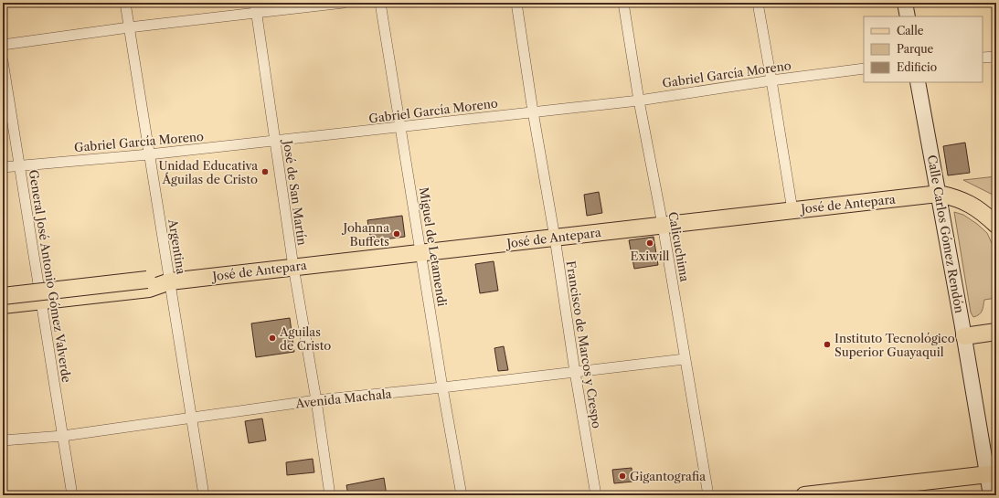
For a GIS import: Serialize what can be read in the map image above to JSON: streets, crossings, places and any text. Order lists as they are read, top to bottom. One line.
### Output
{"streets":{"main road":["José de Antepara","Calle Carlos Gómez Rendón"],"street":["Gabriel García Moreno","José de San Martín","Argentina","Miguel de Letamendi","Calicuchima","General José Antonio Gómez Valverde","Francisco de Marcos y Crespo","Avenida Machala"]},"crossings":[["Gabriel García Moreno","José de San Martín"],["Gabriel García Moreno","Argentina"],["Gabriel García Moreno","Miguel de Letamendi"],["Gabriel García Moreno","Calicuchima"],["Gabriel García Moreno","General José Antonio Gómez Valverde"],["Gabriel García Moreno","Francisco de Marcos y Crespo"],["José de San Martín","José de Antepara"],["José de San Martín","Avenida Machala"],["José de Antepara","Calle Carlos Gómez Rendón"],["José de Antepara","Argentina"],["José de Antepara","Miguel de Letamendi"],["José de Antepara","Calicuchima"],["José de Antepara","General José Antonio Gómez Valverde"],["José de Antepara","Francisco de Marcos y Crespo"],["Argentina","Avenida Machala"],["Miguel de Letamendi","Avenida Machala"],["Calicuchima","Avenida Machala"],["General José Antonio Gómez Valverde","Avenida Machala"],["Francisco de Marcos y Crespo","Avenida Machala"]],"places":["Unidad Educativa Águilas de Cristo","Johanna Buffets","Exiwill","Aguilas de Cristo","Instituto Tecnológico Superior Guayaquil","Gigantografia"],"legend":["Calle","Parque","Edificio"]}
